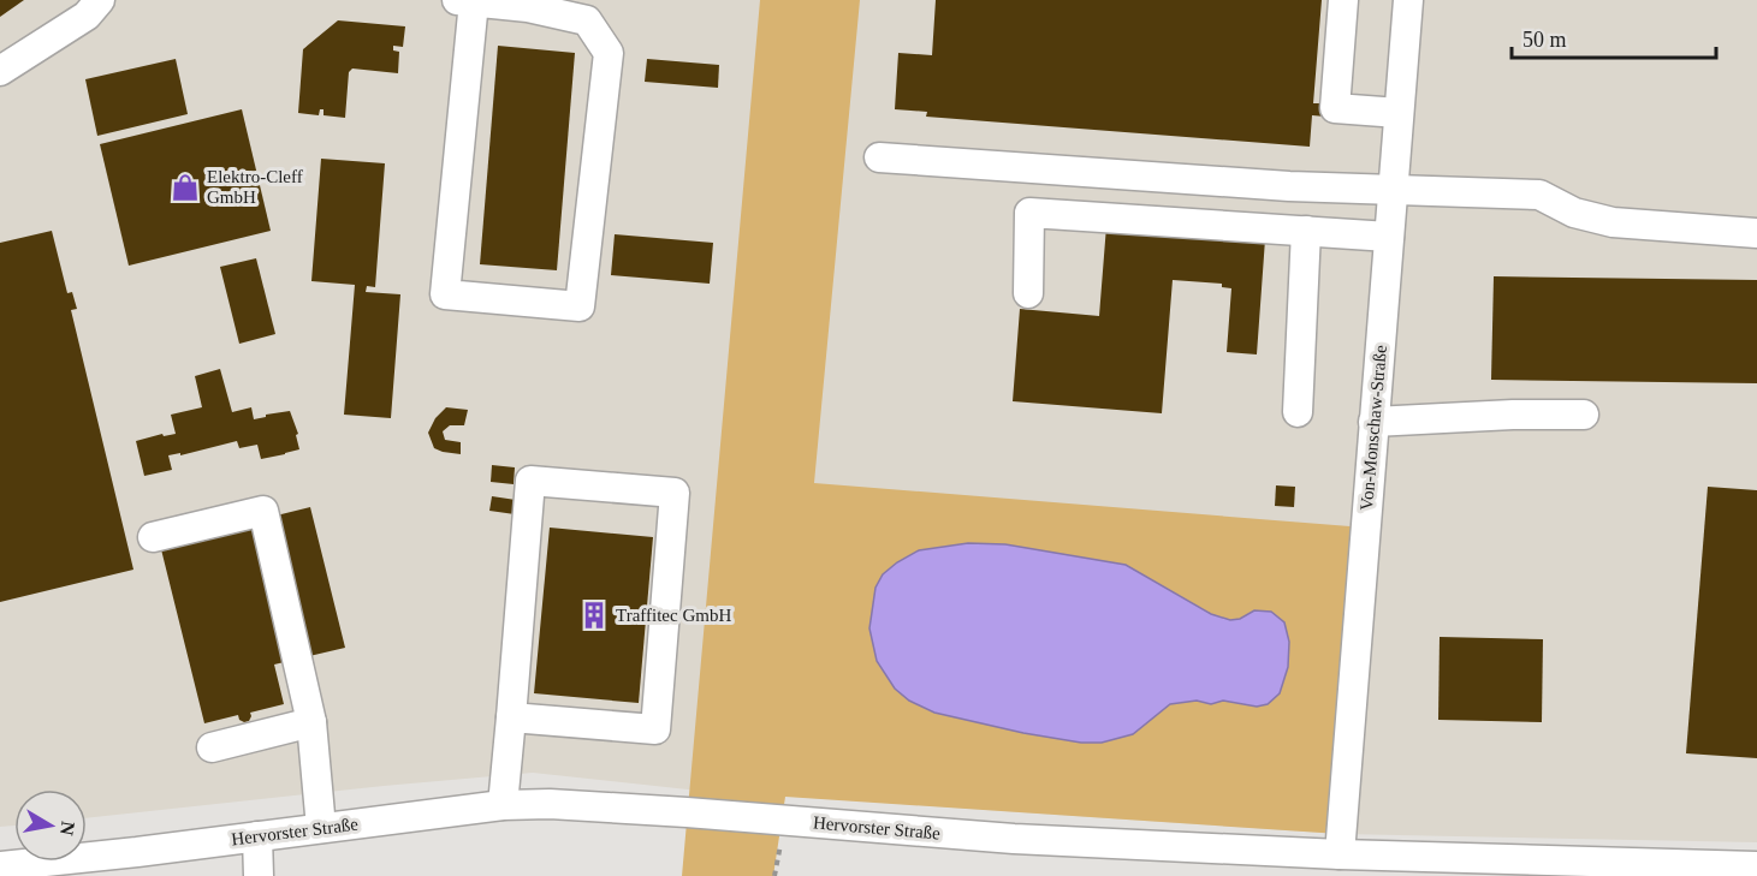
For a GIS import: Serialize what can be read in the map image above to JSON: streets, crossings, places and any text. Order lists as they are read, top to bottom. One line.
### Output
{"streets":{"street":["Von-Monschaw-Straße","Hervorster Straße"]},"crossings":[["Von-Monschaw-Straße","Hervorster Straße"]],"places":{"shop":["Elektro-Cleff GmbH"],"building":["Traffitec GmbH"]},"scale_bar":"50 m","north":"right"}
